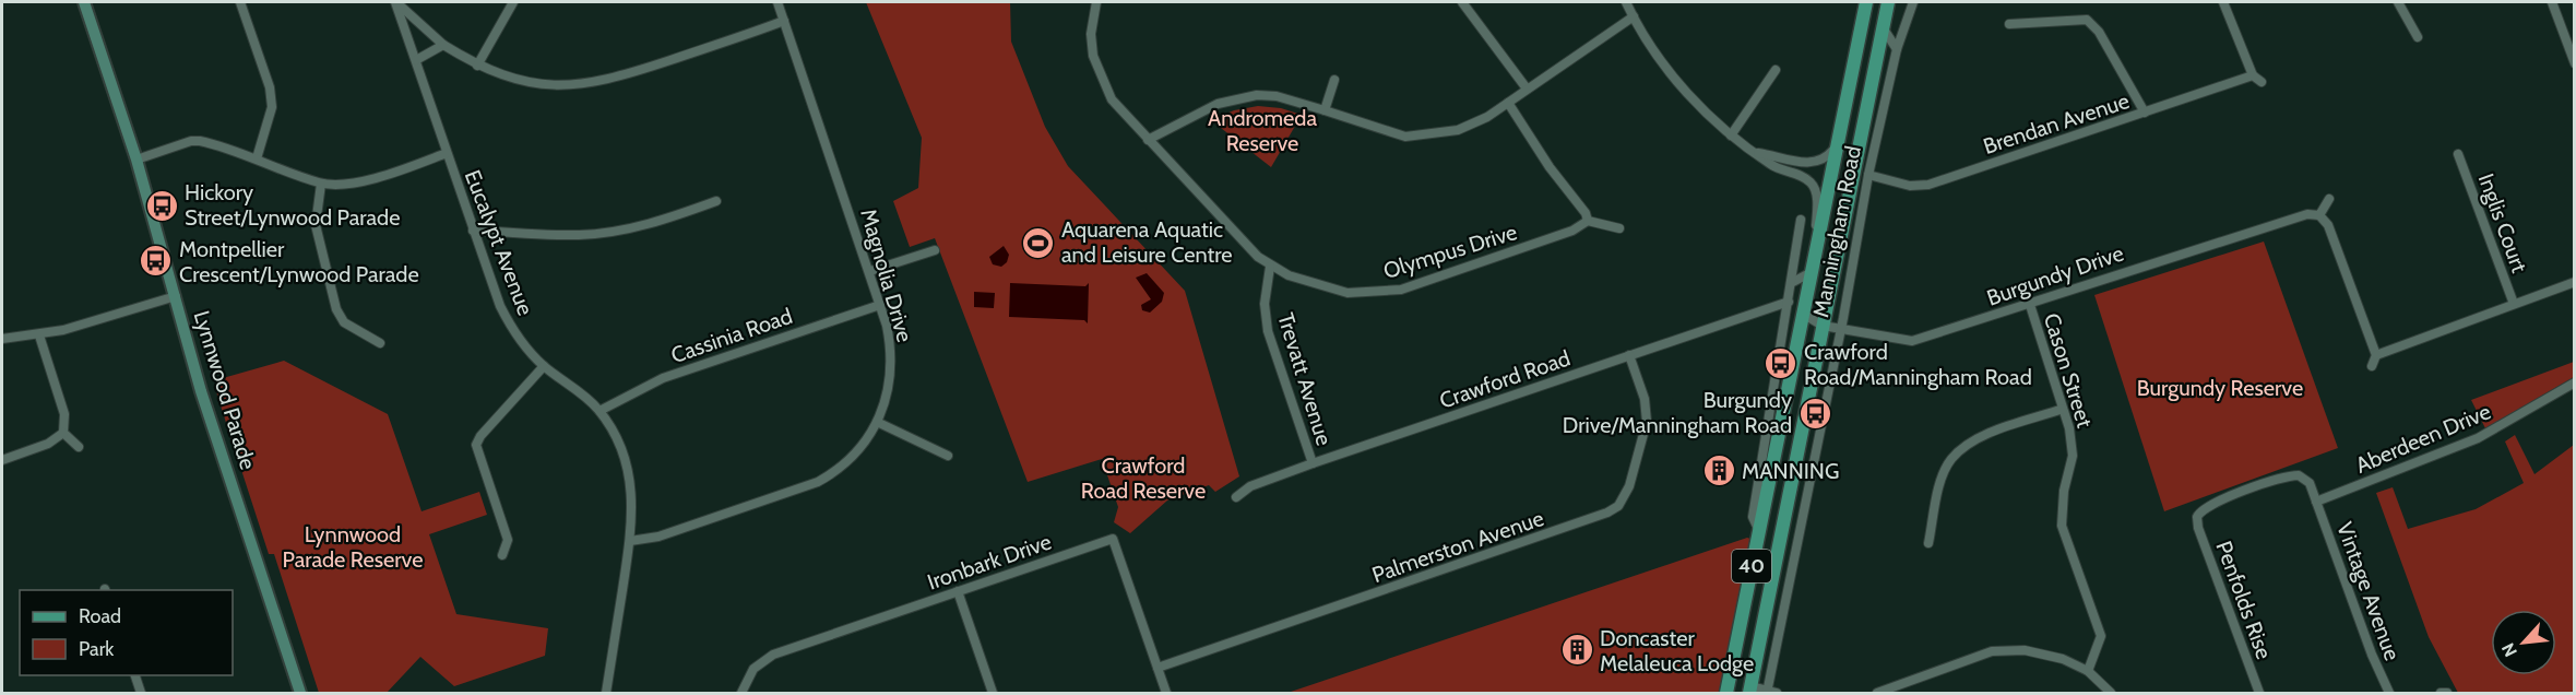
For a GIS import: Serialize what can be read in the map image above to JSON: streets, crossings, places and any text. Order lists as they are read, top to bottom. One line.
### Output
{"streets":{"main road":["Manningham Road","Lynnwood Parade","40"],"street":["Brendan Avenue","Inglis Court","Eucalypt Avenue","Olympus Drive","Magnolia Drive","Burgundy Drive","Cassinia Road","Cason Street","Trevatt Avenue","Crawford Road","Aberdeen Drive","Palmerston Avenue","Ironbark Drive","Vintage Avenue","Penfolds Rise"]},"crossings":[["Brendan Avenue","Manningham Road"],["Manningham Road","Burgundy Drive"],["Manningham Road","Crawford Road"],["Eucalypt Avenue","Magnolia Drive"],["Eucalypt Avenue","Cassinia Road"],["Olympus Drive","Trevatt Avenue"],["Magnolia Drive","Cassinia Road"],["Burgundy Drive","Cason Street"],["Trevatt Avenue","Crawford Road"],["Crawford Road","Palmerston Avenue"],["Aberdeen Drive","Vintage Avenue"],["Palmerston Avenue","Ironbark Drive"],["Vintage Avenue","Penfolds Rise"]],"parks":["Andromeda Reserve","Burgundy Reserve","Crawford Road Reserve","Lynnwood Parade Reserve"],"places":{"bus stop":["Hickory Street/Lynwood Parade","Montpellier Crescent/Lynwood Parade","Crawford Road/Manningham Road","Burgundy Drive/Manningham Road"],"sports":["Aquarena Aquatic and Leisure Centre"],"building":["MANNING","Doncaster Melaleuca Lodge"]},"legend":["Road","Park"],"north":"bottom left"}
